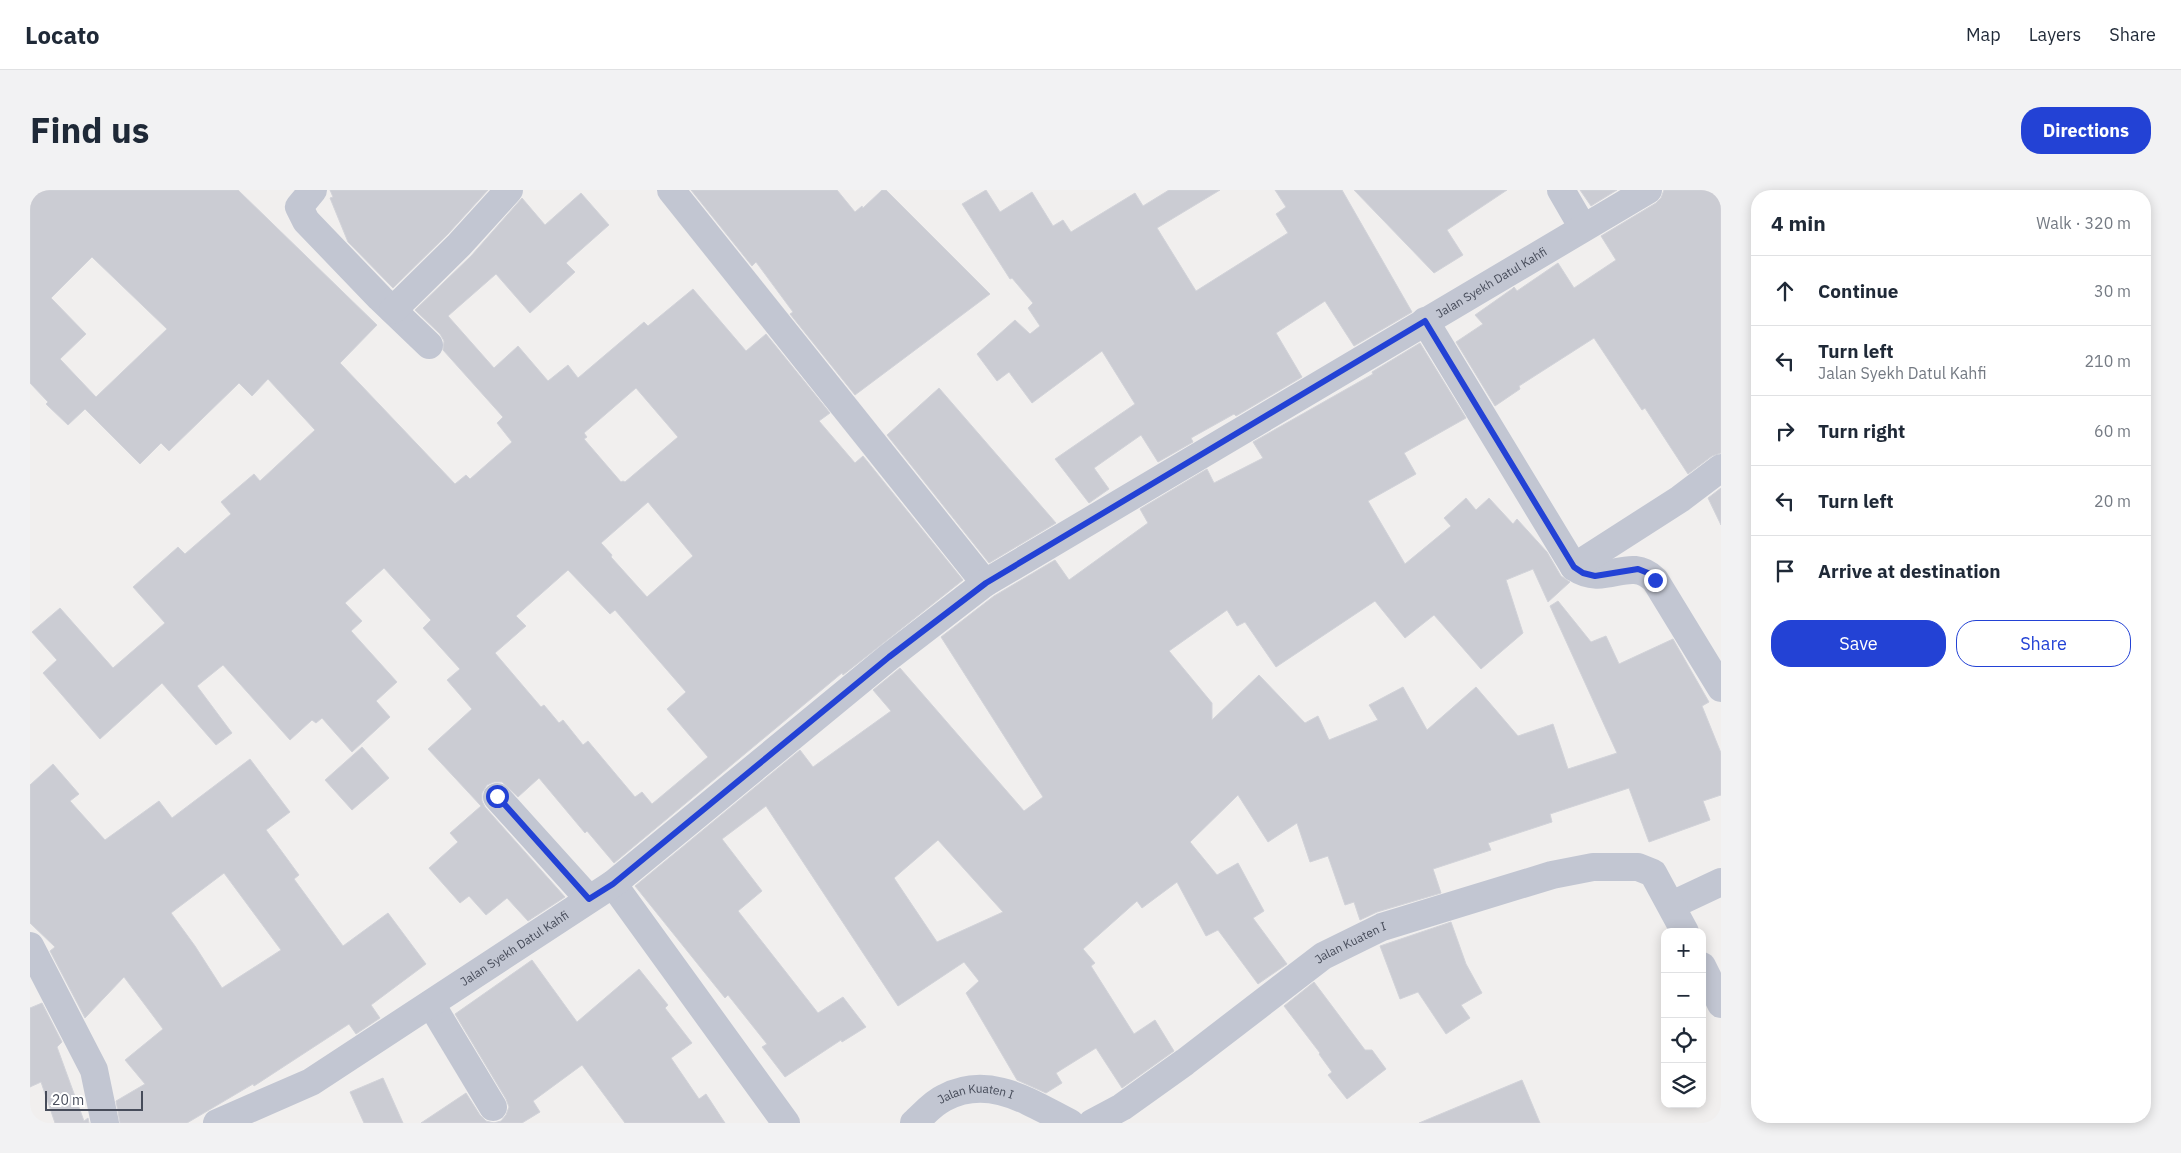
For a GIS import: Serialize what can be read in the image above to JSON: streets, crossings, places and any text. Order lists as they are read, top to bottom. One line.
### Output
{"streets":{"street":["Jalan Syekh Datul Kahfi","Jalan Kuaten I"]},"scale_bar":"20 m","page":{"header":"Locato","nav":["Map","Layers","Share"],"title":"Find us","buttons":["Directions",["Save","Share"]],"heading":["4 min","Walk · 320 m"],"list":[["Continue","30 m"],["Turn left","Jalan Syekh Datul Kahfi","210 m"],["Turn right","60 m"],["Turn left","20 m"],"Arrive at destination"],"map_buttons":["+","−"],"scale":"20 m"}}
